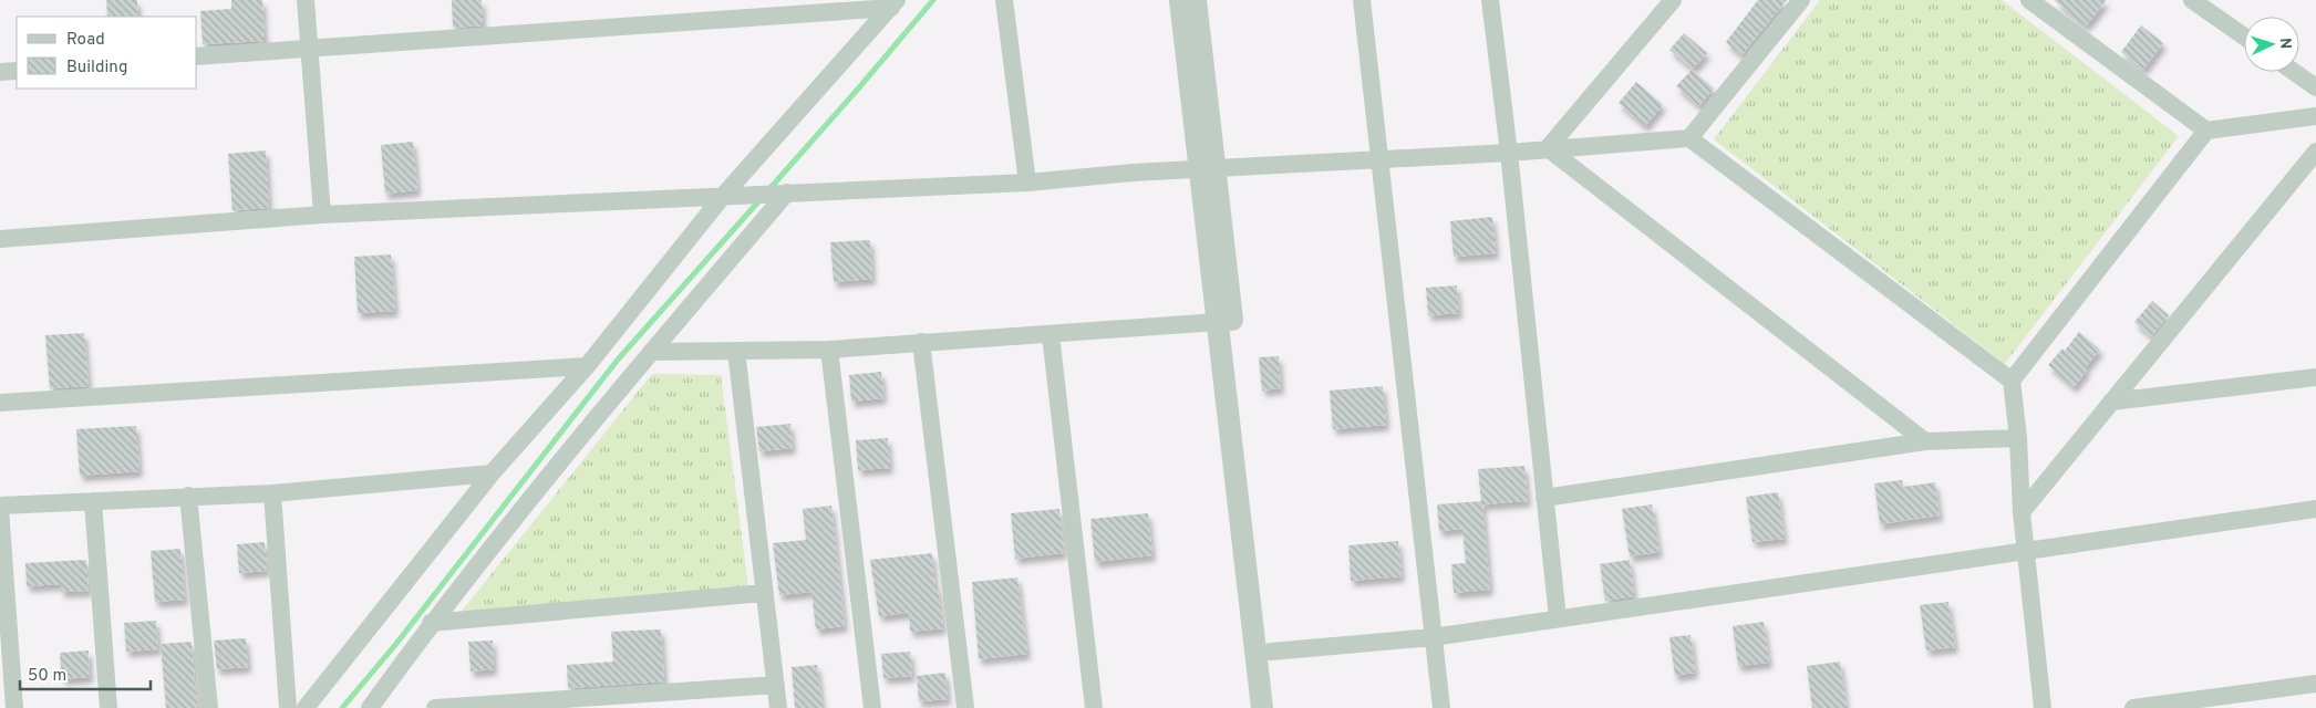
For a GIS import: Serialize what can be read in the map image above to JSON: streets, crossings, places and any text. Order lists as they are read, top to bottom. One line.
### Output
{"legend":["Road","Building"],"scale_bar":"50 m","north":"right"}
